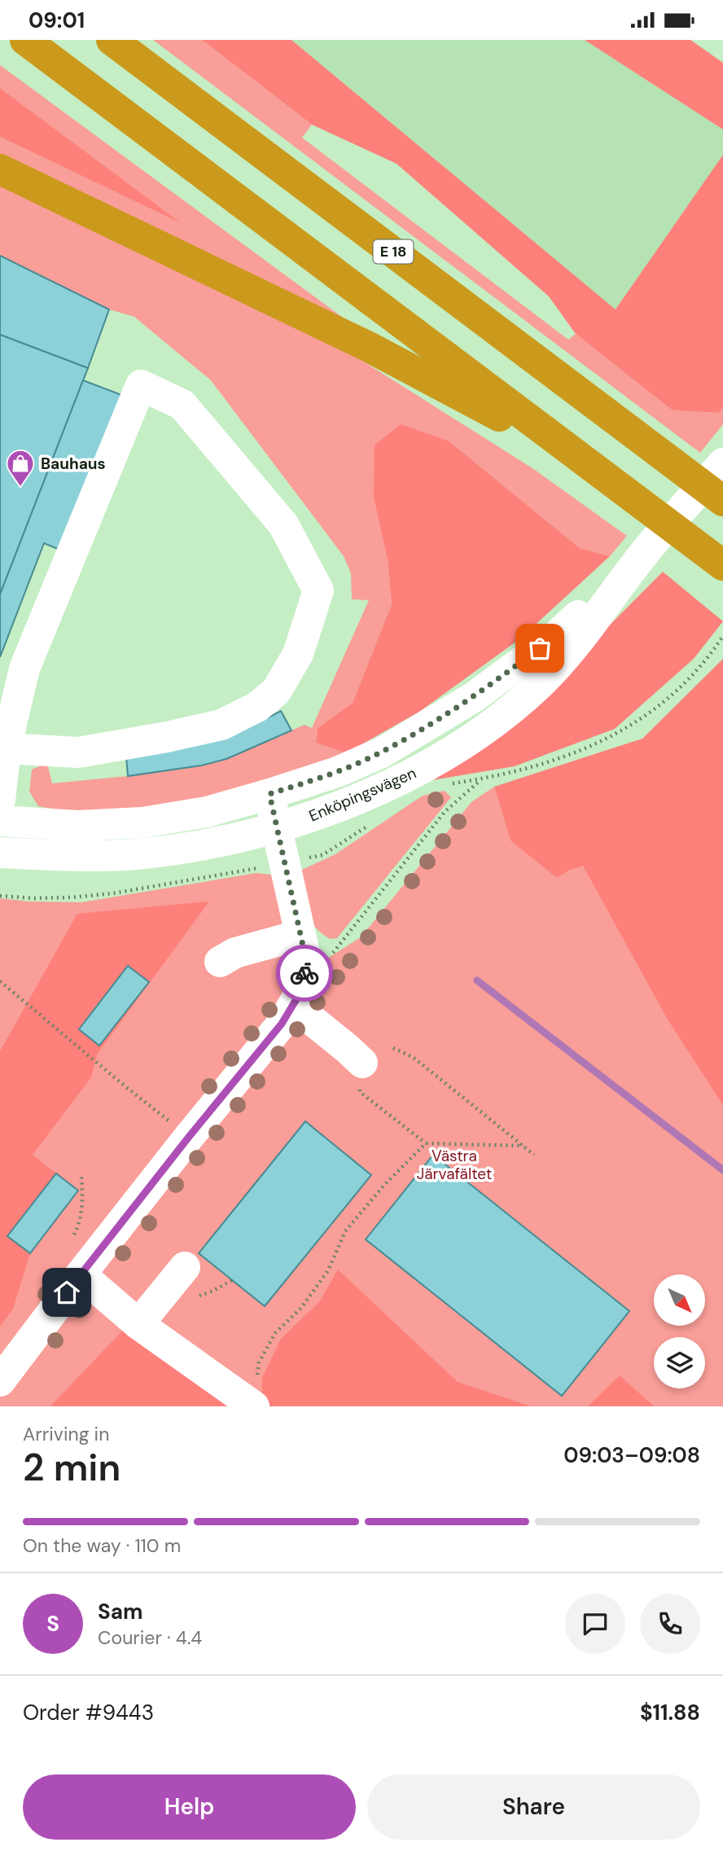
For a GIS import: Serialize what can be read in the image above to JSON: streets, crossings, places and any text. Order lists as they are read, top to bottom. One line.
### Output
{"streets":{"highway":["E 18"],"street":["Enköpingsvägen"]},"parks":["Västra Järvafältet"],"places":{"shop":["Bauhaus"]},"north":"bottom right","page":{"status":"09:01","heading":["2 min","Arriving in","09:03–09:08"],"panel":["Sam","Courier · 4.4","Order #9443","$11.88"],"bar":"On the way · 110 m","round":"S","buttons":["Help","Share"]}}
